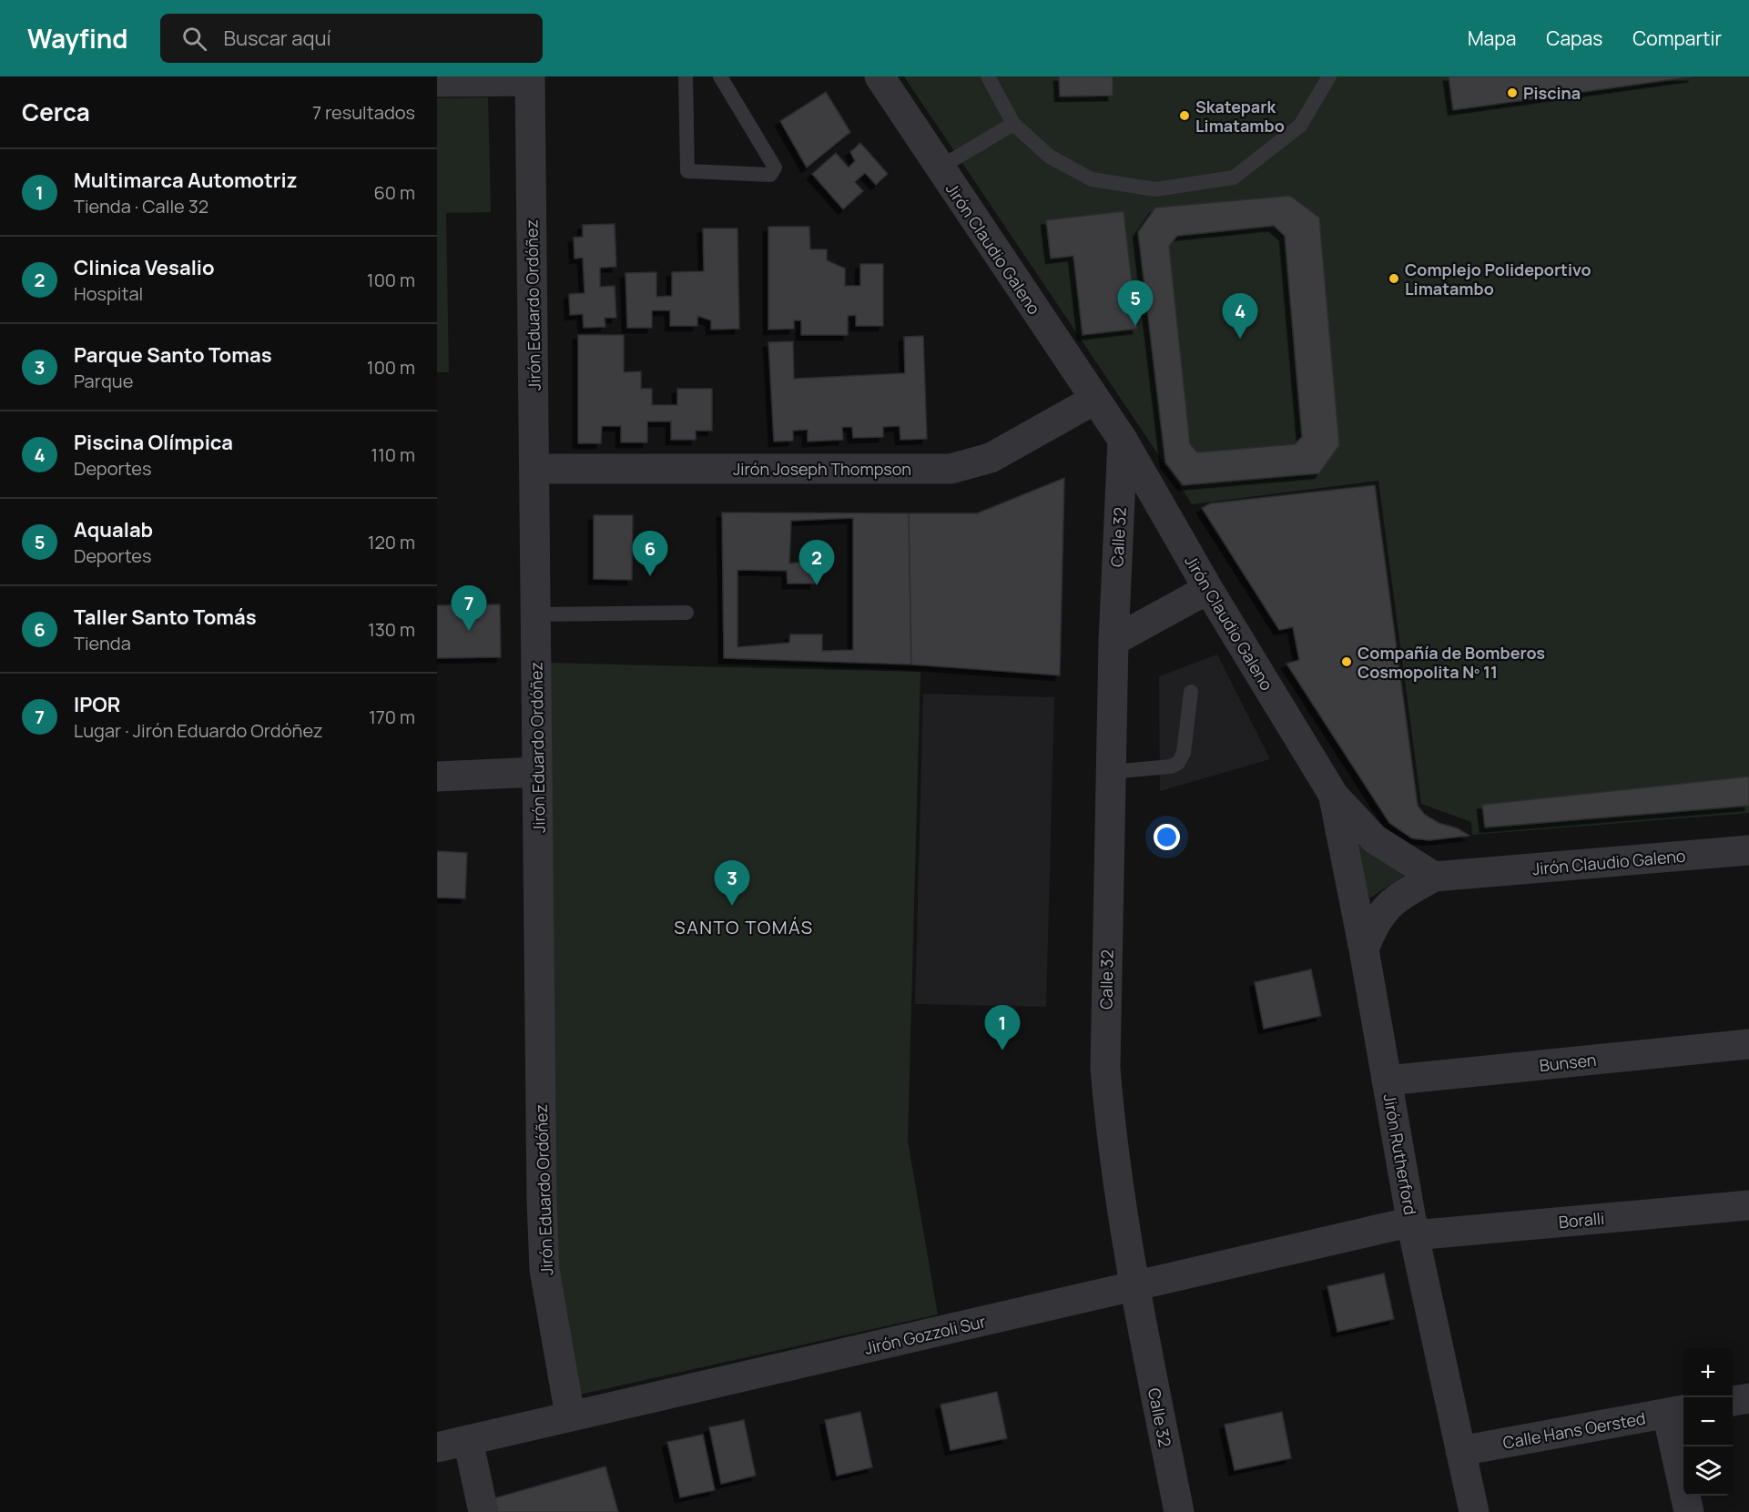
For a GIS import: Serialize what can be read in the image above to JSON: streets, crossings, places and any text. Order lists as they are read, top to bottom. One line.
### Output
{"streets":{"street":["Jirón Claudio Galeno","Jirón Eduardo Ordóñez","Jirón Joseph Thompson","Calle 32","Bunsen","Jirón Rutherford","Boralli","Jirón Gozzoli Sur","Calle Hans Oersted"]},"crossings":[["Jirón Claudio Galeno","Jirón Joseph Thompson"],["Jirón Claudio Galeno","Calle 32"],["Jirón Claudio Galeno","Jirón Rutherford"],["Jirón Eduardo Ordóñez","Jirón Joseph Thompson"],["Jirón Eduardo Ordóñez","Jirón Gozzoli Sur"],["Calle 32","Jirón Gozzoli Sur"],["Bunsen","Jirón Rutherford"],["Jirón Rutherford","Boralli"],["Jirón Rutherford","Jirón Gozzoli Sur"],["Jirón Rutherford","Calle Hans Oersted"],["Boralli","Jirón Gozzoli Sur"]],"districts":["SANTO TOMÁS"],"places":["Piscina","Skatepark Limatambo","Complejo Polideportivo Limatambo","Compañía de Bomberos Cosmopolita Nº 11"],"page":{"header":"Wayfind","search":"Buscar aquí","nav":["Mapa","Capas","Compartir"],"heading":["Cerca","7 resultados"],"list":[{"mark":"1","name":"Multimarca Automotriz","note":"Tienda · Calle 32","value":"60 m"},{"mark":"2","name":"Clinica Vesalio","note":"Hospital","value":"100 m"},{"mark":"3","name":"Parque Santo Tomas","note":"Parque","value":"100 m"},{"mark":"4","name":"Piscina Olímpica","note":"Deportes","value":"110 m"},{"mark":"5","name":"Aqualab","note":"Deportes","value":"120 m"},{"mark":"6","name":"Taller Santo Tomás","note":"Tienda","value":"130 m"},{"mark":"7","name":"IPOR","note":"Lugar · Jirón Eduardo Ordóñez","value":"170 m"}],"pins":["5","4","6","2","7","3","1"],"map_buttons":["+","−"]}}
